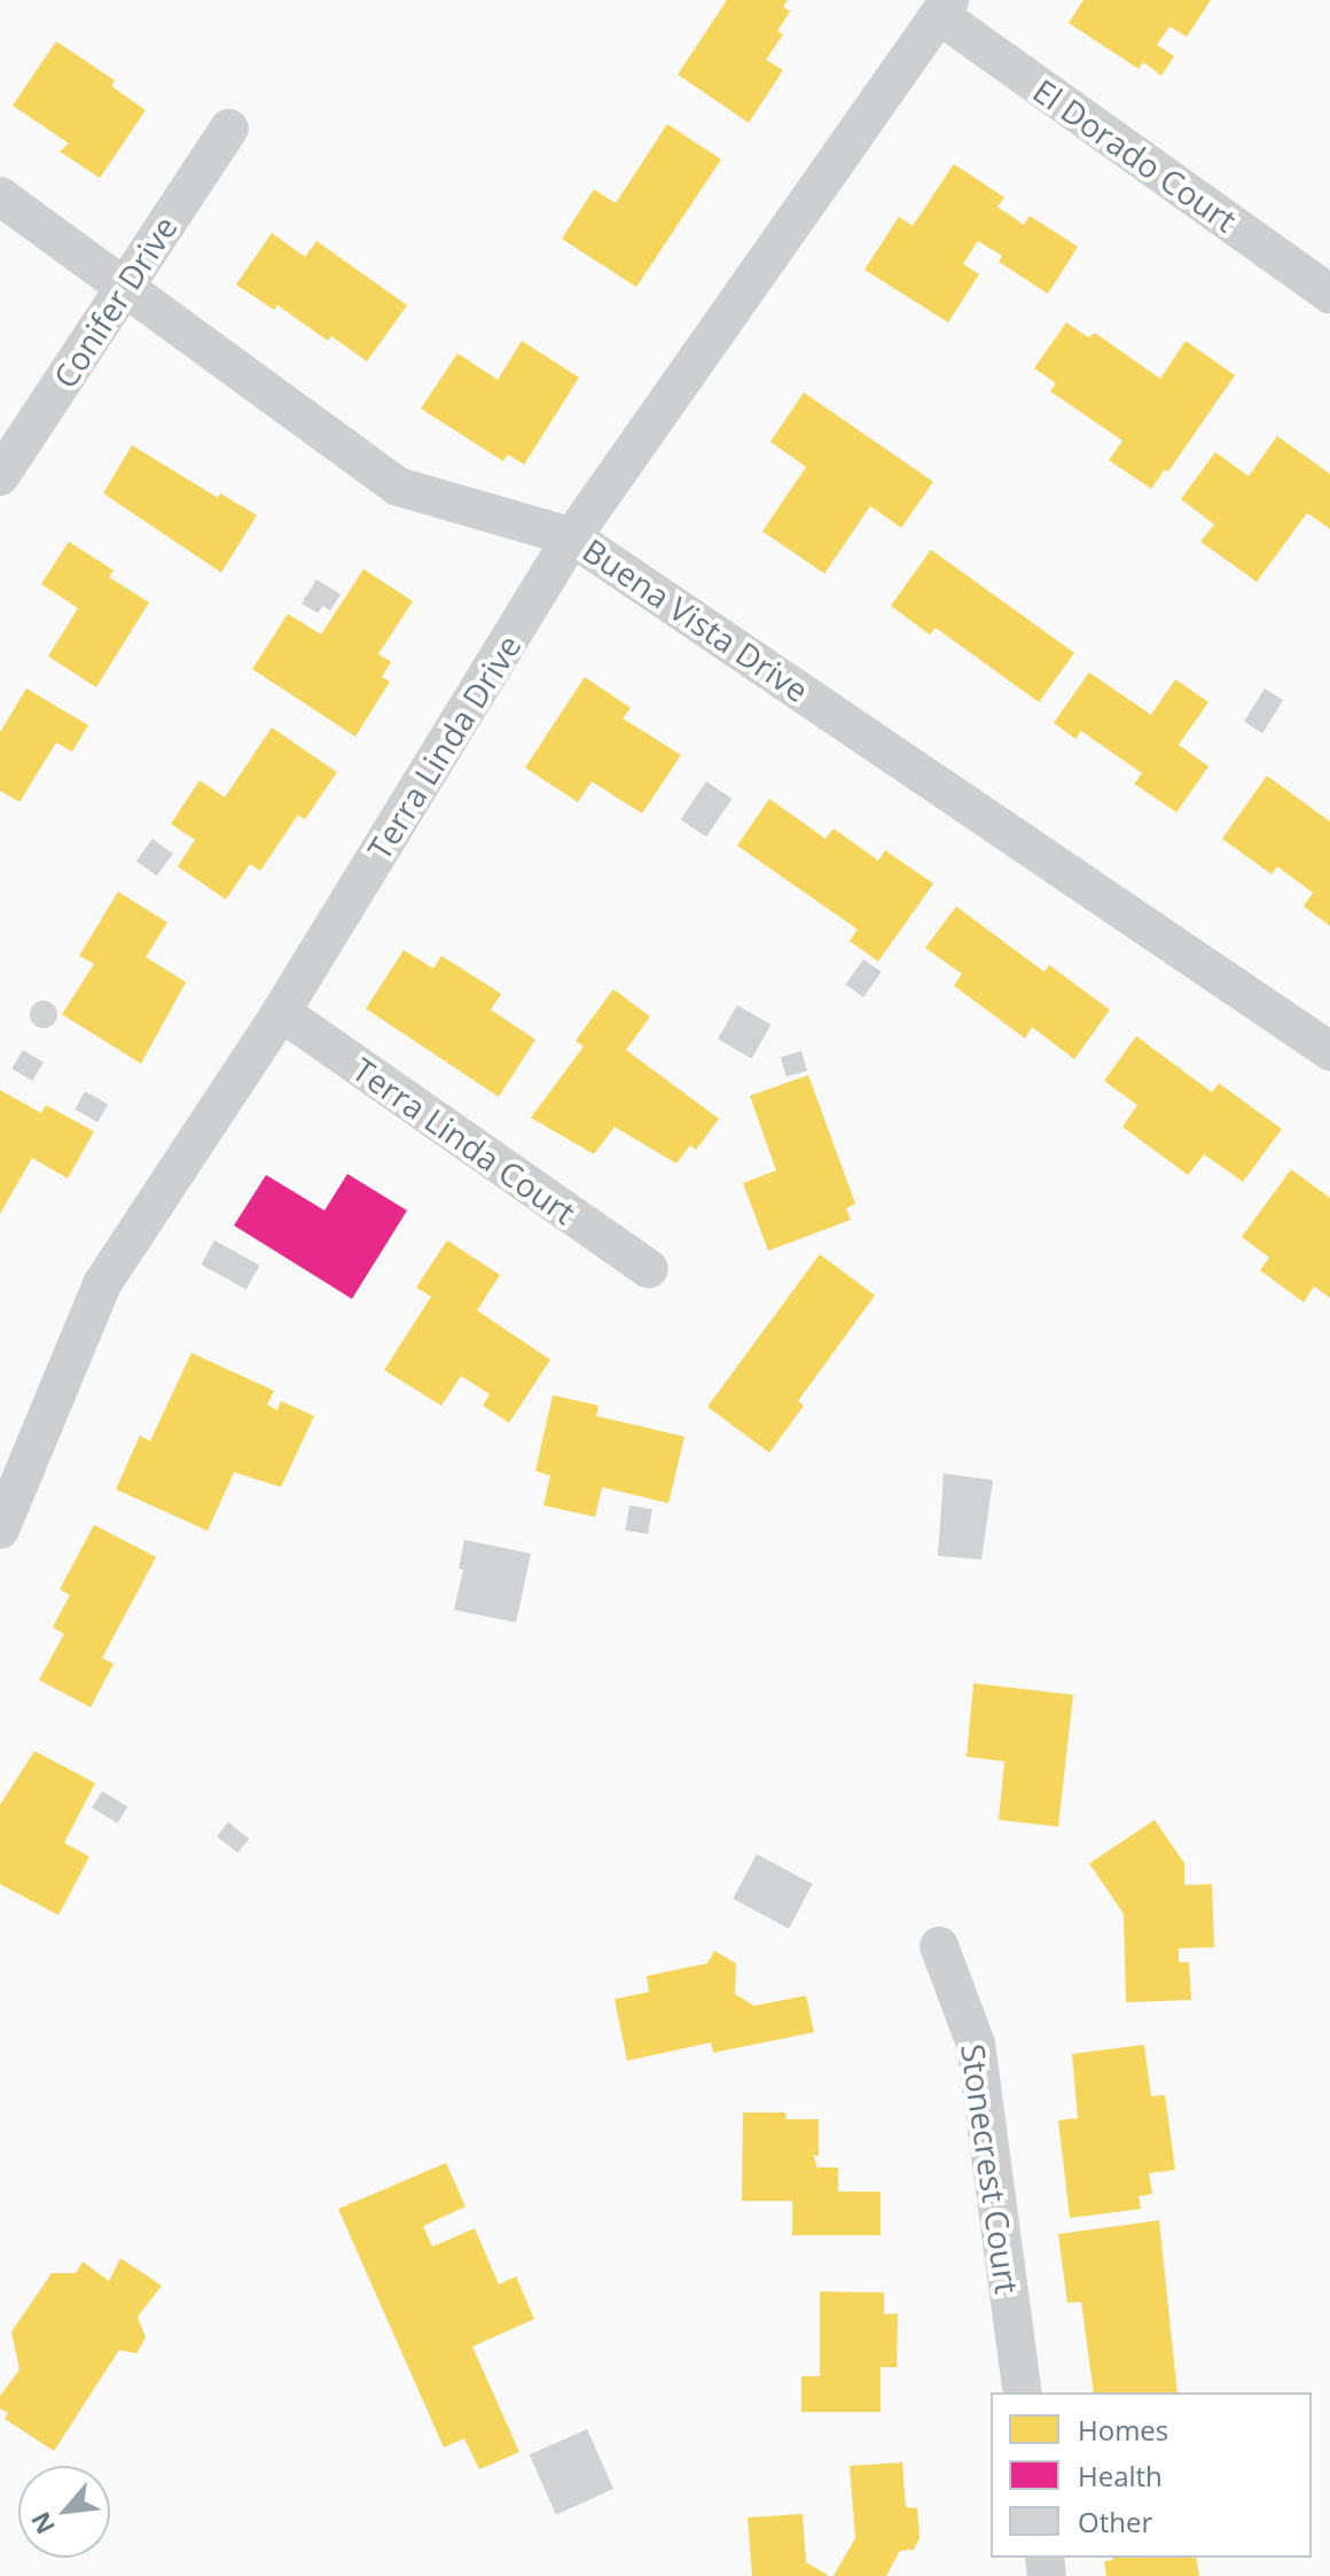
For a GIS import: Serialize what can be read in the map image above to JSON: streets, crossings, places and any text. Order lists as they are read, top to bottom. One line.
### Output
{"streets":{"street":["El Dorado Court","Conifer Drive","Buena Vista Drive","Terra Linda Drive","Terra Linda Court","Stonecrest Court"]},"crossings":[["El Dorado Court","Terra Linda Drive"],["Conifer Drive","Buena Vista Drive"],["Buena Vista Drive","Terra Linda Drive"],["Terra Linda Drive","Terra Linda Court"]],"legend":["Homes","Health","Other"],"north":"bottom left"}
